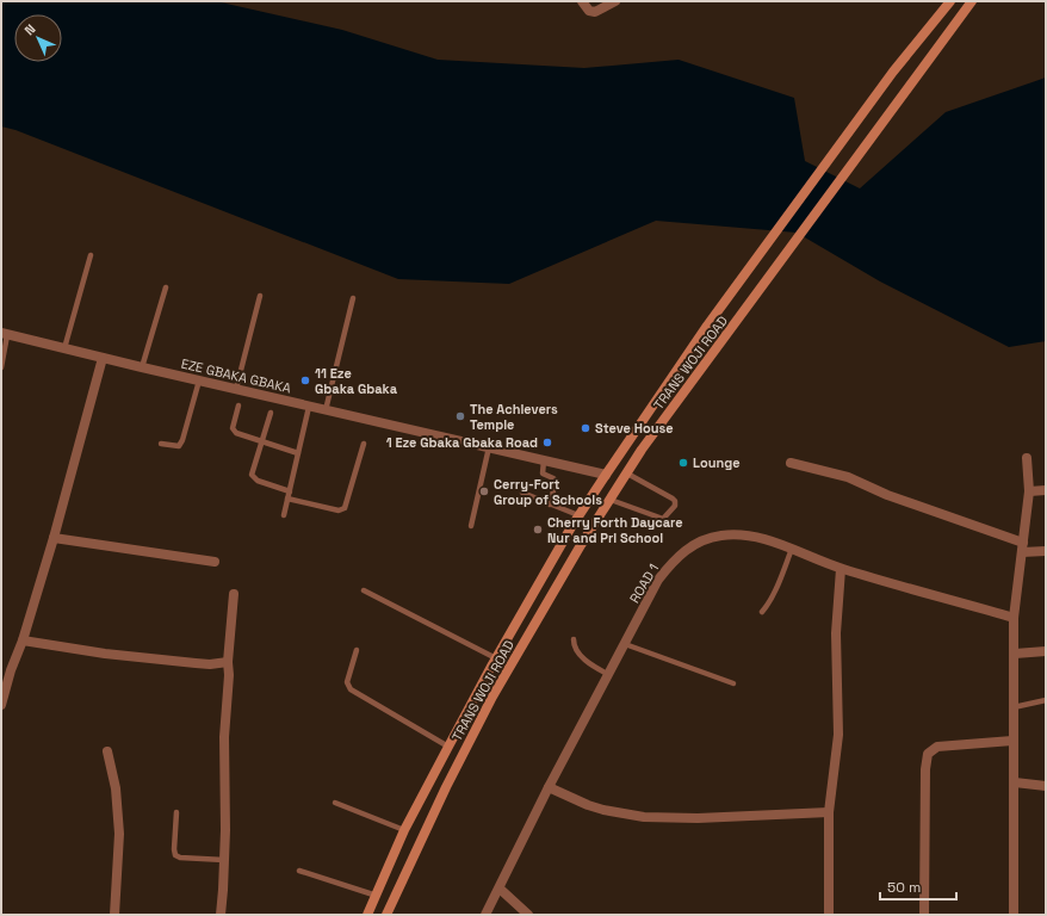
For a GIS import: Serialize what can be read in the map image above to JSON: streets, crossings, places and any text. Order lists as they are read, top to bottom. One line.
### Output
{"streets":{"main road":["TRANS WOJI ROAD"],"street":["EZE GBAKA GBAKA","ROAD 1"]},"crossings":[["TRANS WOJI ROAD","EZE GBAKA GBAKA"]],"places":["11 Eze Gbaka Gbaka","The Achievers Temple","Steve House","1 Eze Gbaka Gbaka Road","Lounge","Cerry-Fort Group of Schools","Cherry Forth Daycare Nur and Pri School"],"scale_bar":"50 m","north":"top left"}
